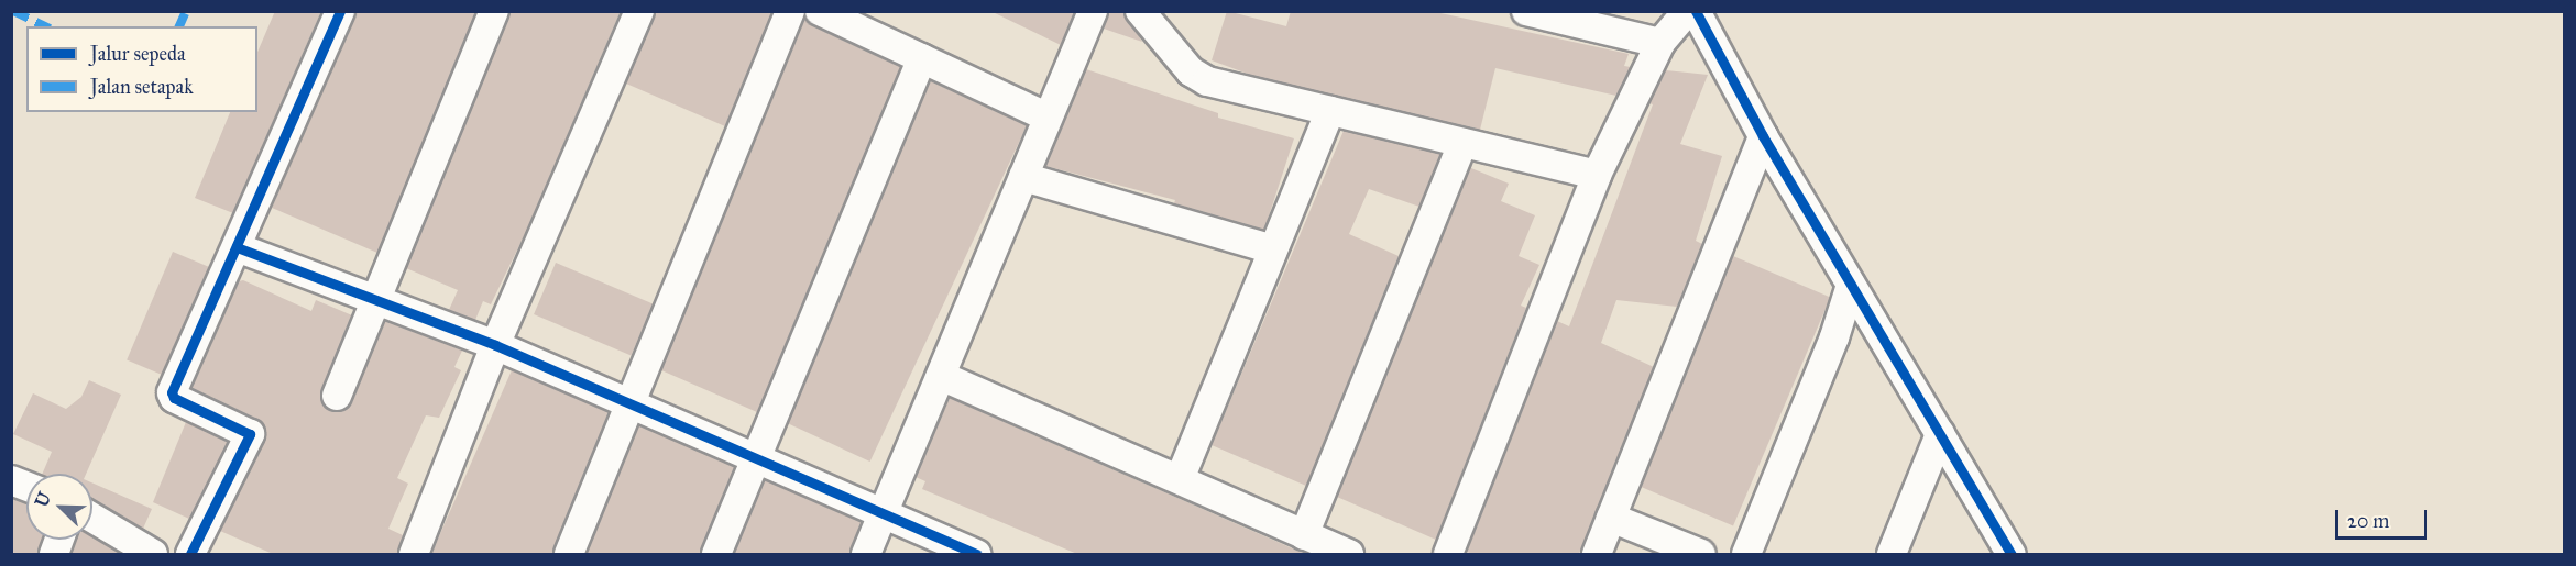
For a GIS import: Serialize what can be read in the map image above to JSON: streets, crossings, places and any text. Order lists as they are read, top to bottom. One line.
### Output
{"legend":["Jalur sepeda","Jalan setapak"],"scale_bar":"20 m","north":"top left"}
